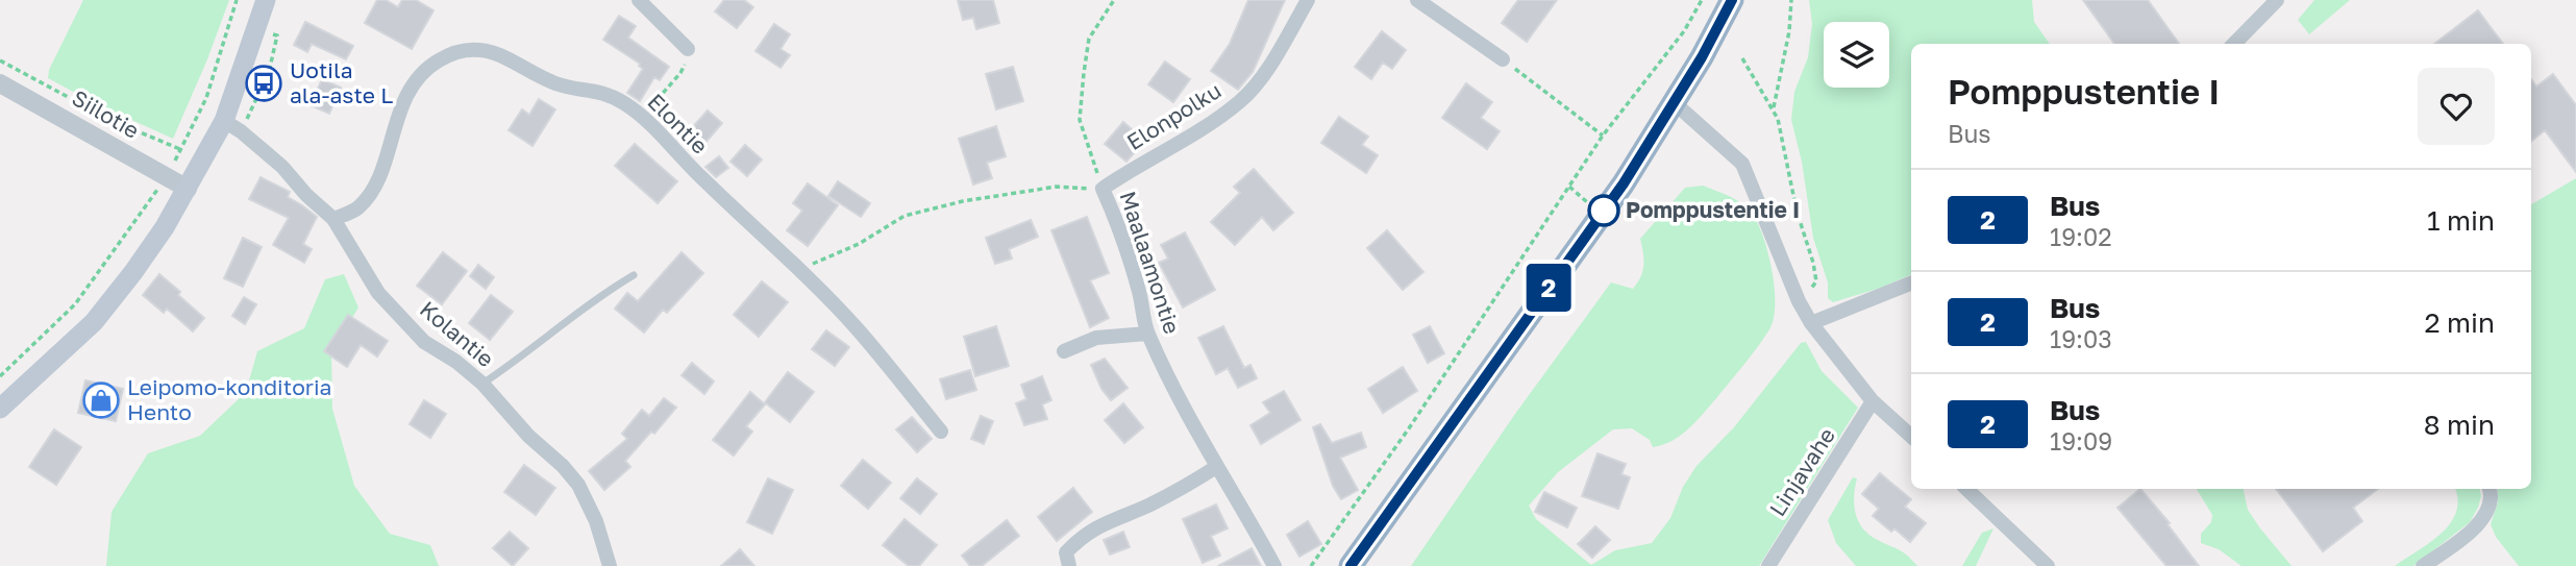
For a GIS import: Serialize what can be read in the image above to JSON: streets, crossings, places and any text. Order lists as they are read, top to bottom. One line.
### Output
{"streets":{"street":["Siilotie","Elonpolku","Elontie","Maalaamontie","Kolantie","Linjavahe"]},"crossings":[["Elonpolku","Maalaamontie"],["Elontie","Kolantie"]],"places":{"bus stop":["Uotila ala-aste L"],"other":["Pomppustentie I"],"shop":["Leipomo-konditoria Hento"]},"lines":["bus line 2"],"page":{"on_map":"2","heading":["Pomppustentie I","Bus"],"list":[{"mark":"2","name":"Bus","note":"19:02","value":"1 min"},{"mark":"2","name":"Bus","note":"19:03","value":"2 min"},{"mark":"2","name":"Bus","note":"19:09","value":"8 min"}]}}
